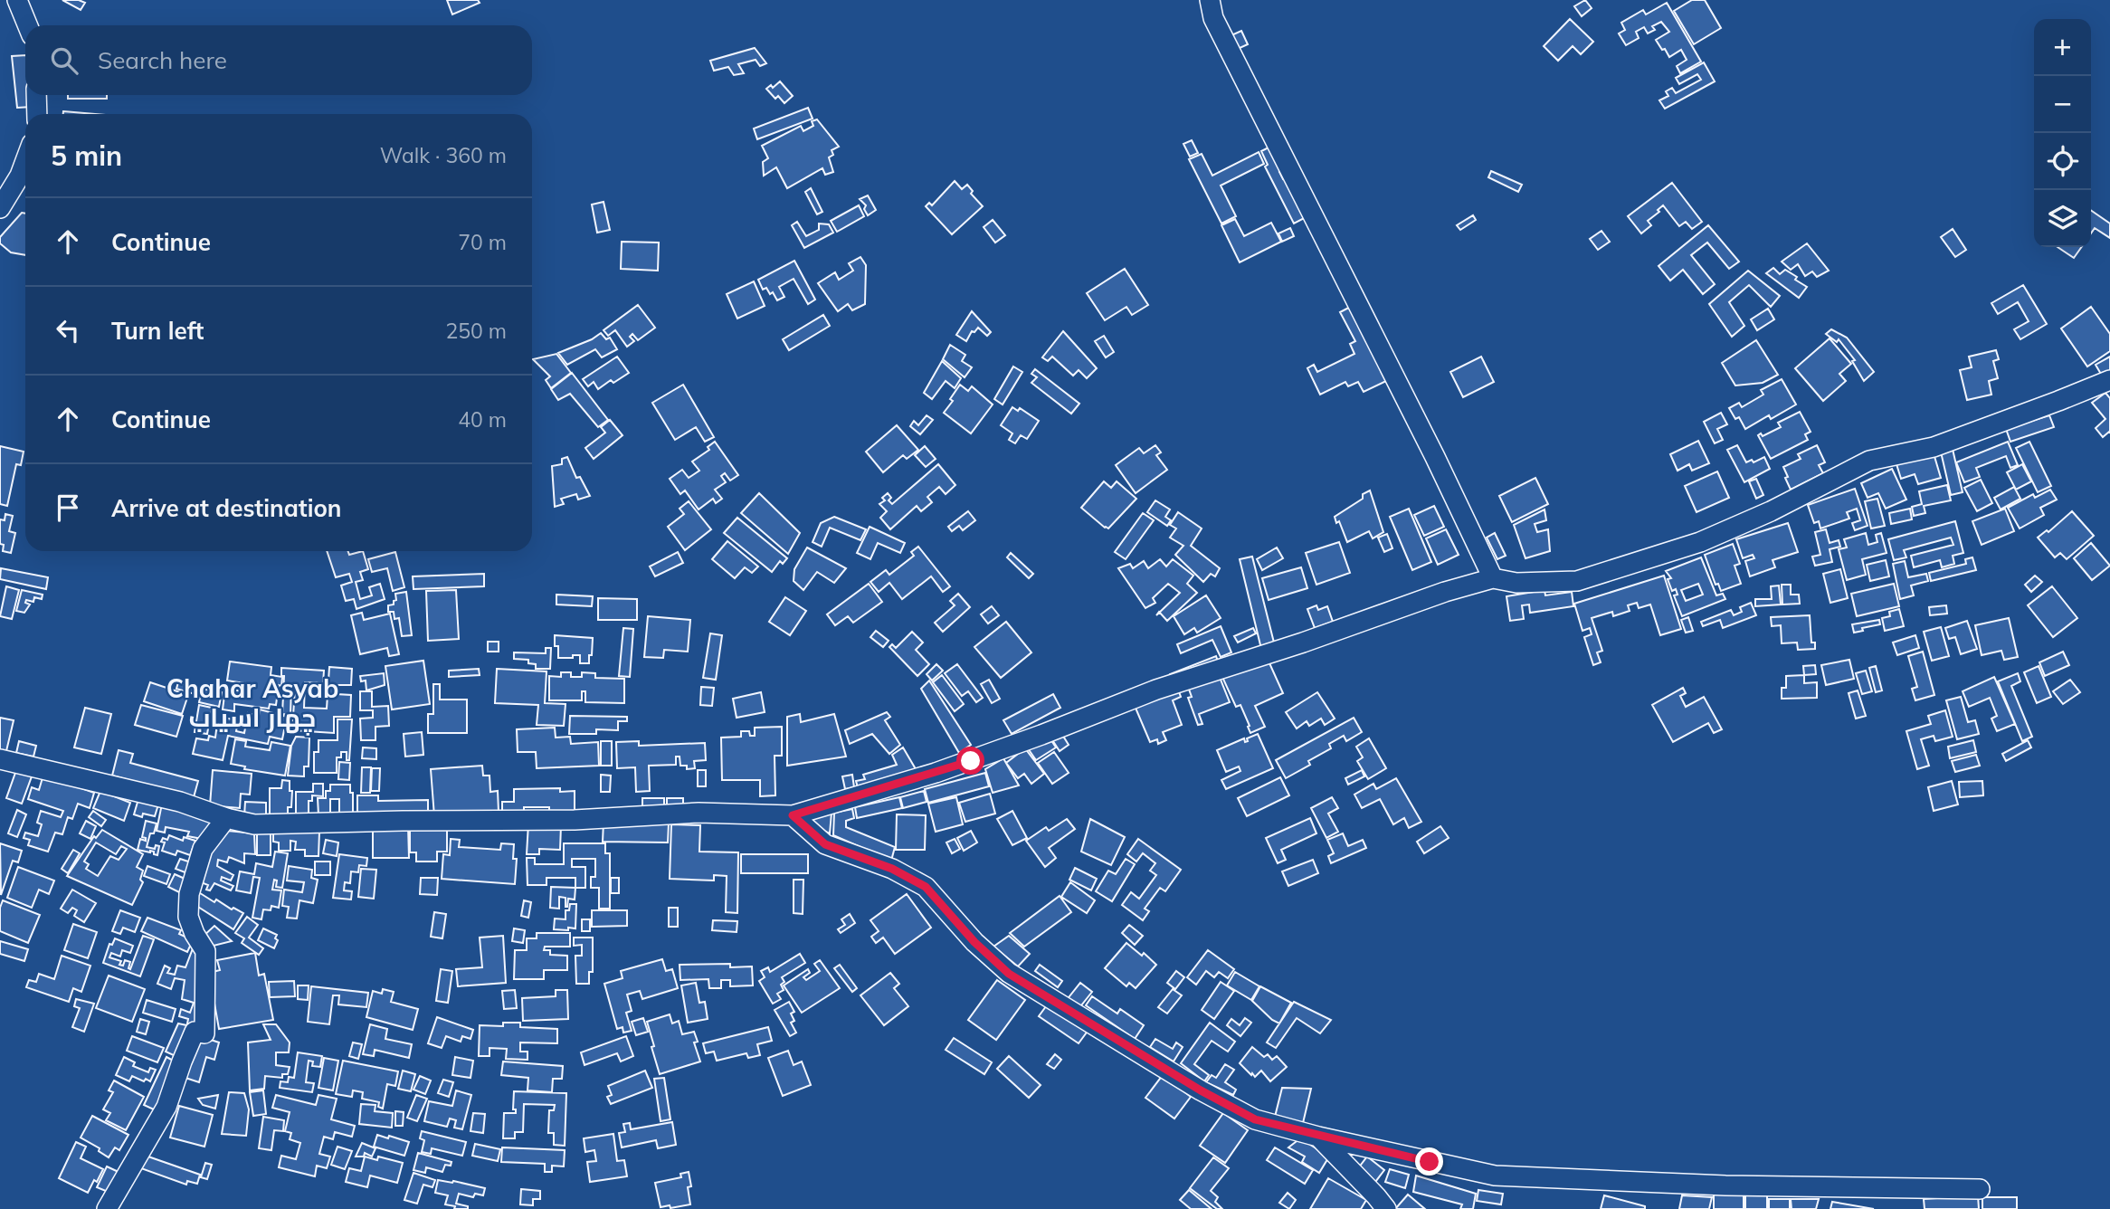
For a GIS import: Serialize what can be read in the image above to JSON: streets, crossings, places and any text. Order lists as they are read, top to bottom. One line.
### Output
{"districts":["Chahar Asyab چهار اسیاب"],"page":{"map_buttons":["+","−"],"search":"Search here","heading":["5 min","Walk · 360 m"],"list":[["Continue","70 m"],["Turn left","250 m"],["Continue","40 m"],"Arrive at destination"]}}
